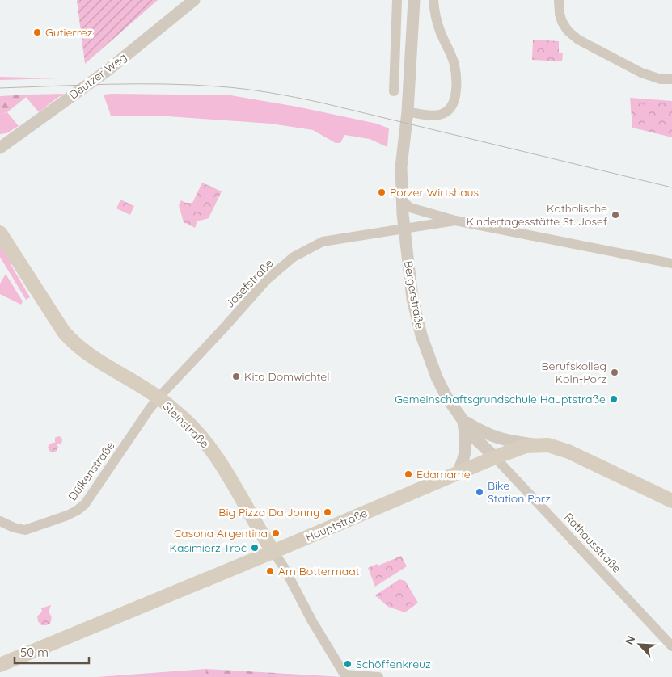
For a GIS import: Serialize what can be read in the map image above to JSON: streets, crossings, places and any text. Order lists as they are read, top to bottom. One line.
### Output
{"streets":{"main road":["Steinstraße","Hauptstraße"],"street":["Deutzer Weg","Josefstraße","Bergerstraße","Dülkenstraße","Rathausstraße"]},"crossings":[["Josefstraße","Bergerstraße"],["Josefstraße","Steinstraße"],["Josefstraße","Dülkenstraße"],["Bergerstraße","Hauptstraße"],["Bergerstraße","Rathausstraße"],["Steinstraße","Dülkenstraße"],["Steinstraße","Hauptstraße"],["Hauptstraße","Rathausstraße"]],"places":["Gutierrez","Porzer Wirtshaus","Katholische Kindertagesstätte St. Josef","Berufskolleg Köln-Porz","Kita Domwichtel","Gemeinschaftsgrundschule Hauptstraße","Edamame","Bike Station Porz","Big Pizza Da Jonny","Casona Argentina","Kasimierz Troć","Am Bottermaat","Schöffenkreuz"],"scale_bar":"50 m","north":"top left"}
